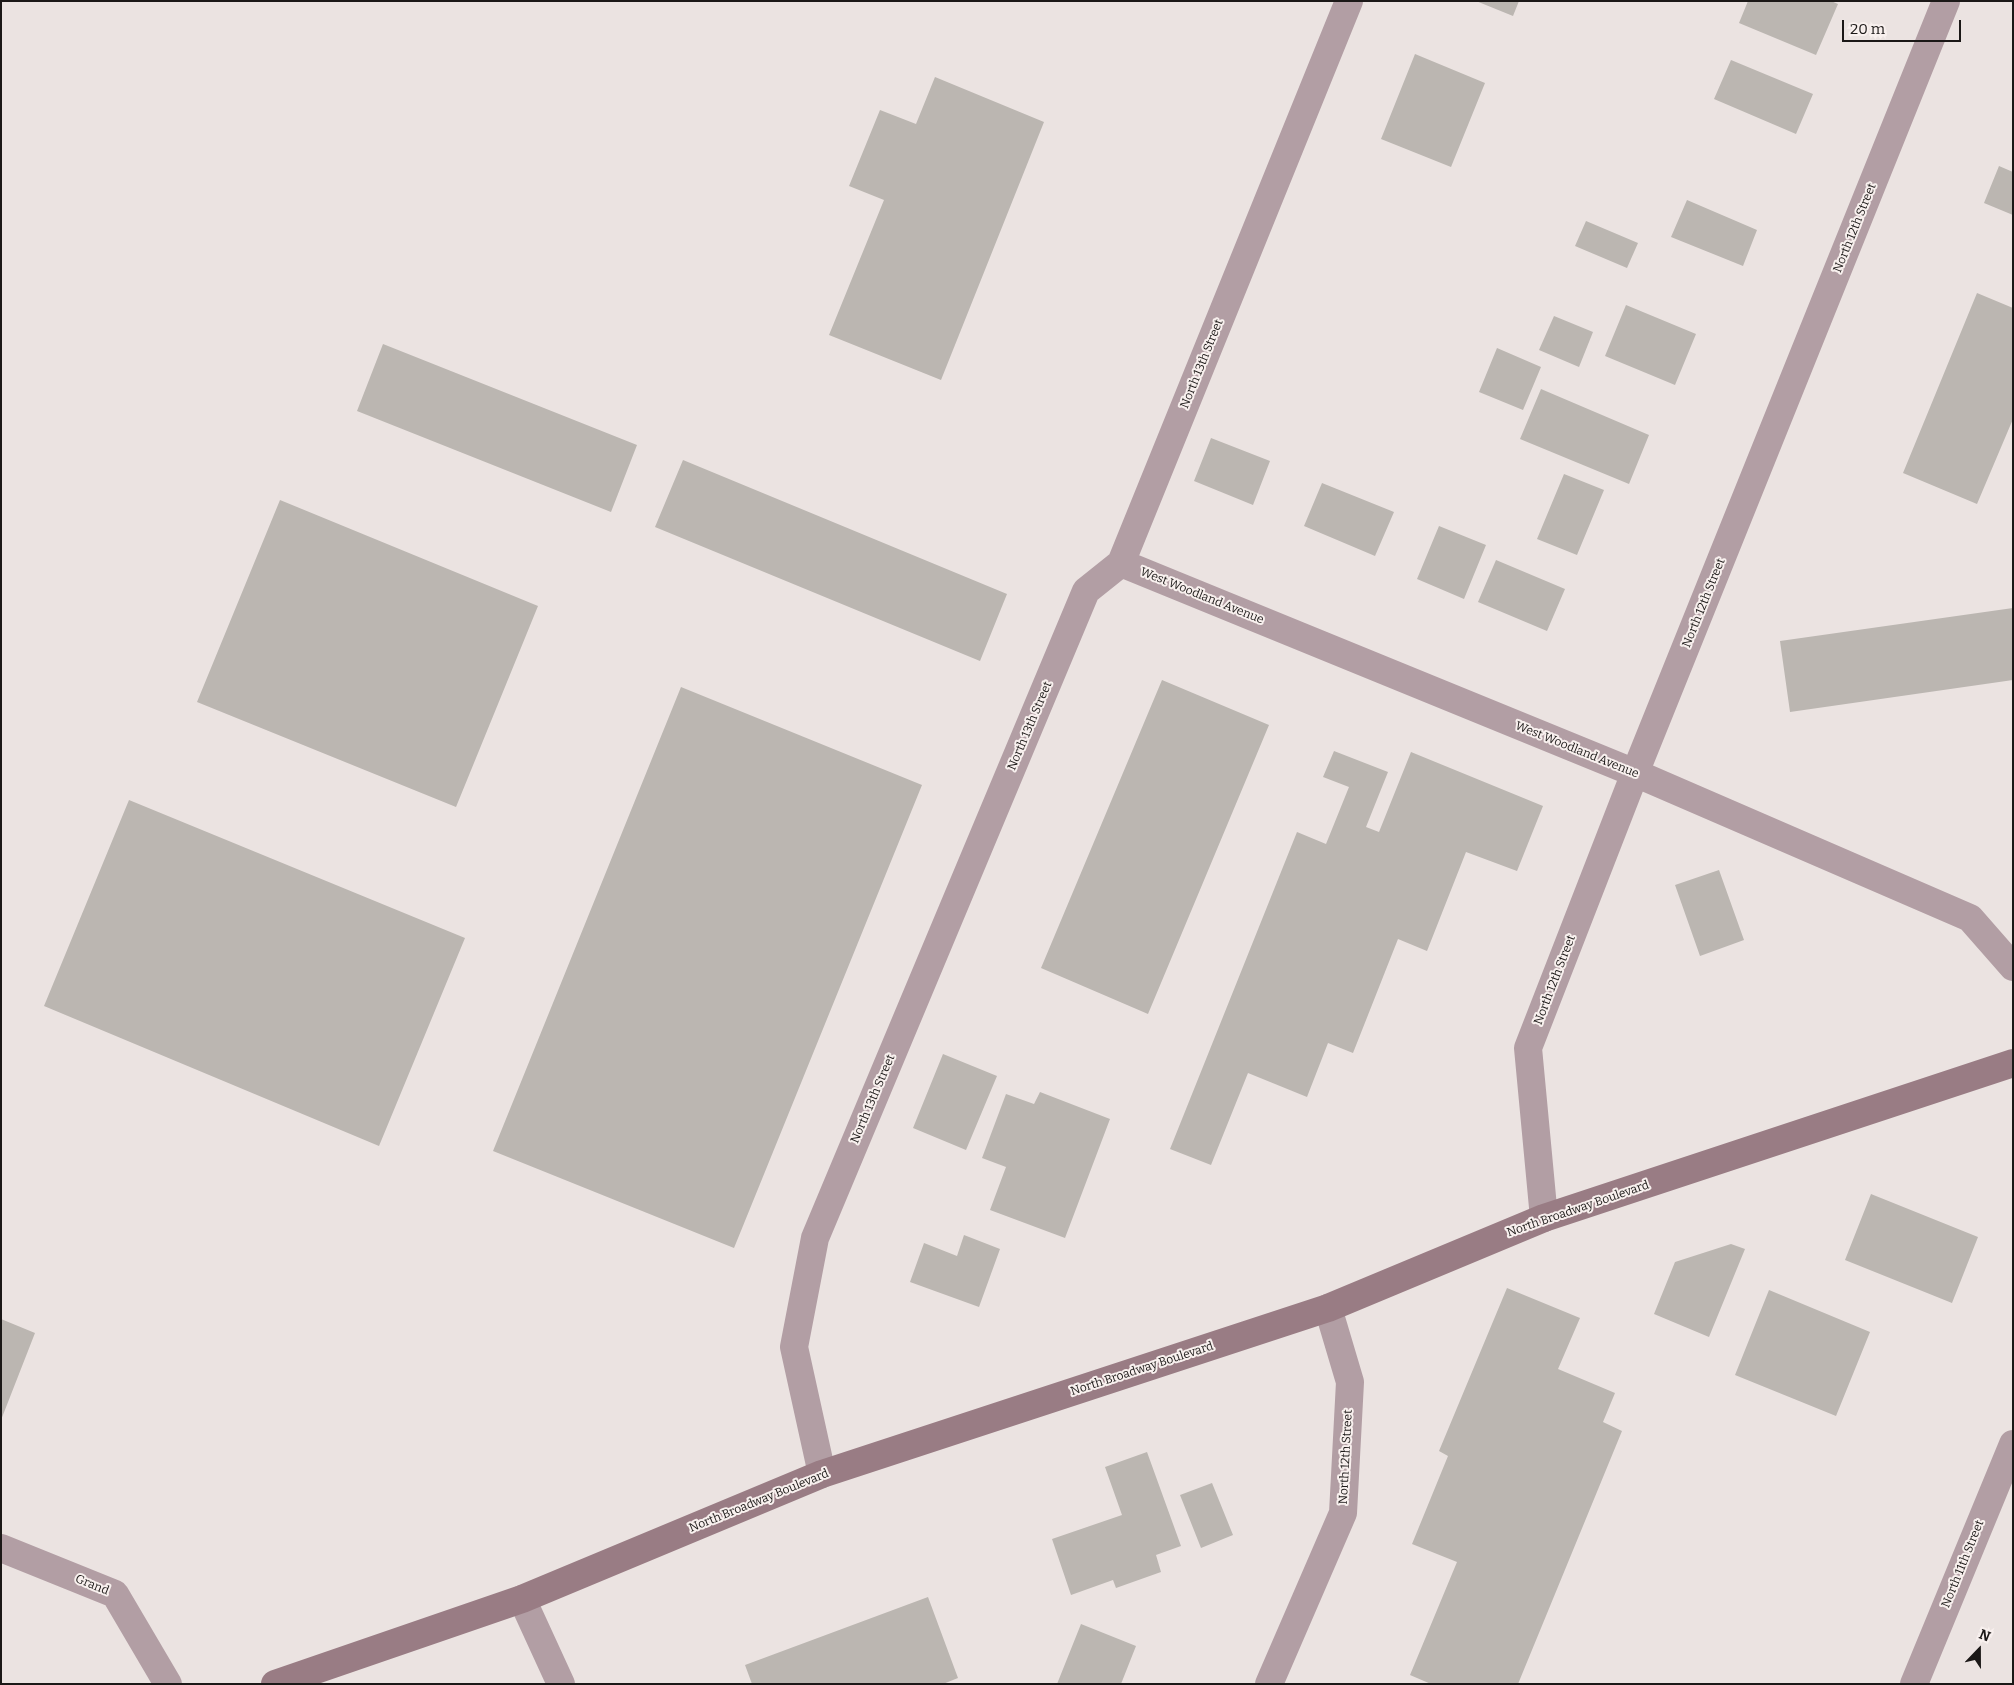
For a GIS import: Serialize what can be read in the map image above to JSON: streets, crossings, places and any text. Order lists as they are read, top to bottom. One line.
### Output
{"streets":{"main road":["North Broadway Boulevard"],"street":["North 12th Street","North 13th Street","West Woodland Avenue","North 11th Street","Grand"]},"crossings":[["North 12th Street","West Woodland Avenue"],["North 12th Street","North Broadway Boulevard"],["North 13th Street","West Woodland Avenue"],["North 13th Street","North Broadway Boulevard"]],"scale_bar":"20 m","north":"top"}
